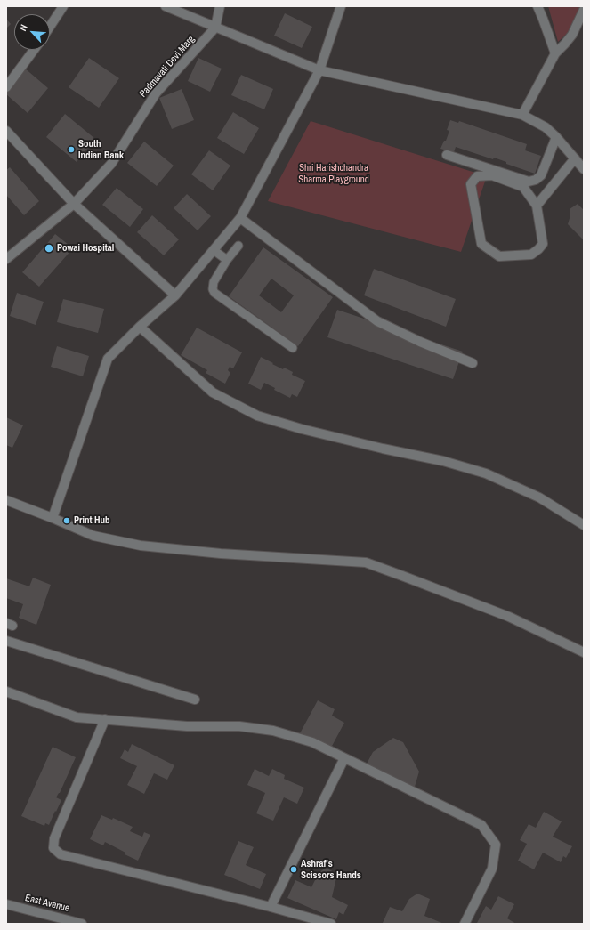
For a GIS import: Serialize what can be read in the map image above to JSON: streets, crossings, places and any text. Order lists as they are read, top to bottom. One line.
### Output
{"streets":{"street":["Padmavati Devi Marg","East Avenue"]},"parks":["Shri Harishchandra Sharma Playground"],"places":["South Indian Bank","Powai Hospital","Print Hub","Ashraf's Scissors Hands"],"north":"top left"}
